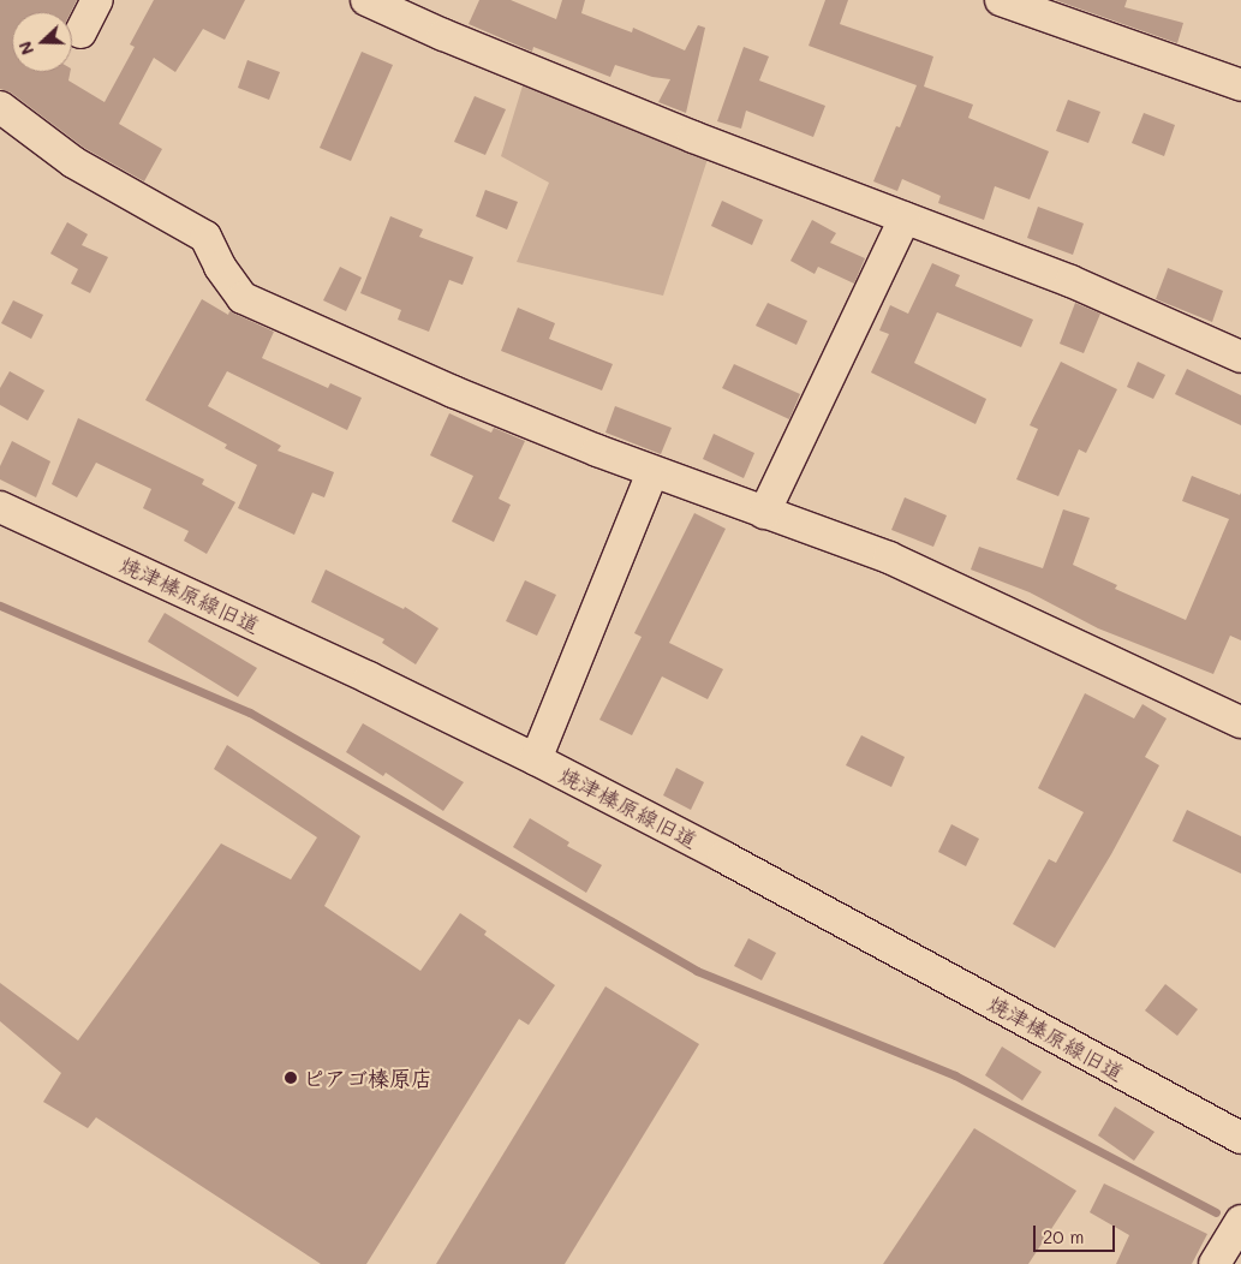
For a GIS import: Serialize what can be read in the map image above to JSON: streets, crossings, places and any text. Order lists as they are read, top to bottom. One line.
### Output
{"streets":{"street":["焼津榛原線旧道"]},"places":["ピアゴ榛原店"],"scale_bar":"20 m","north":"left"}
